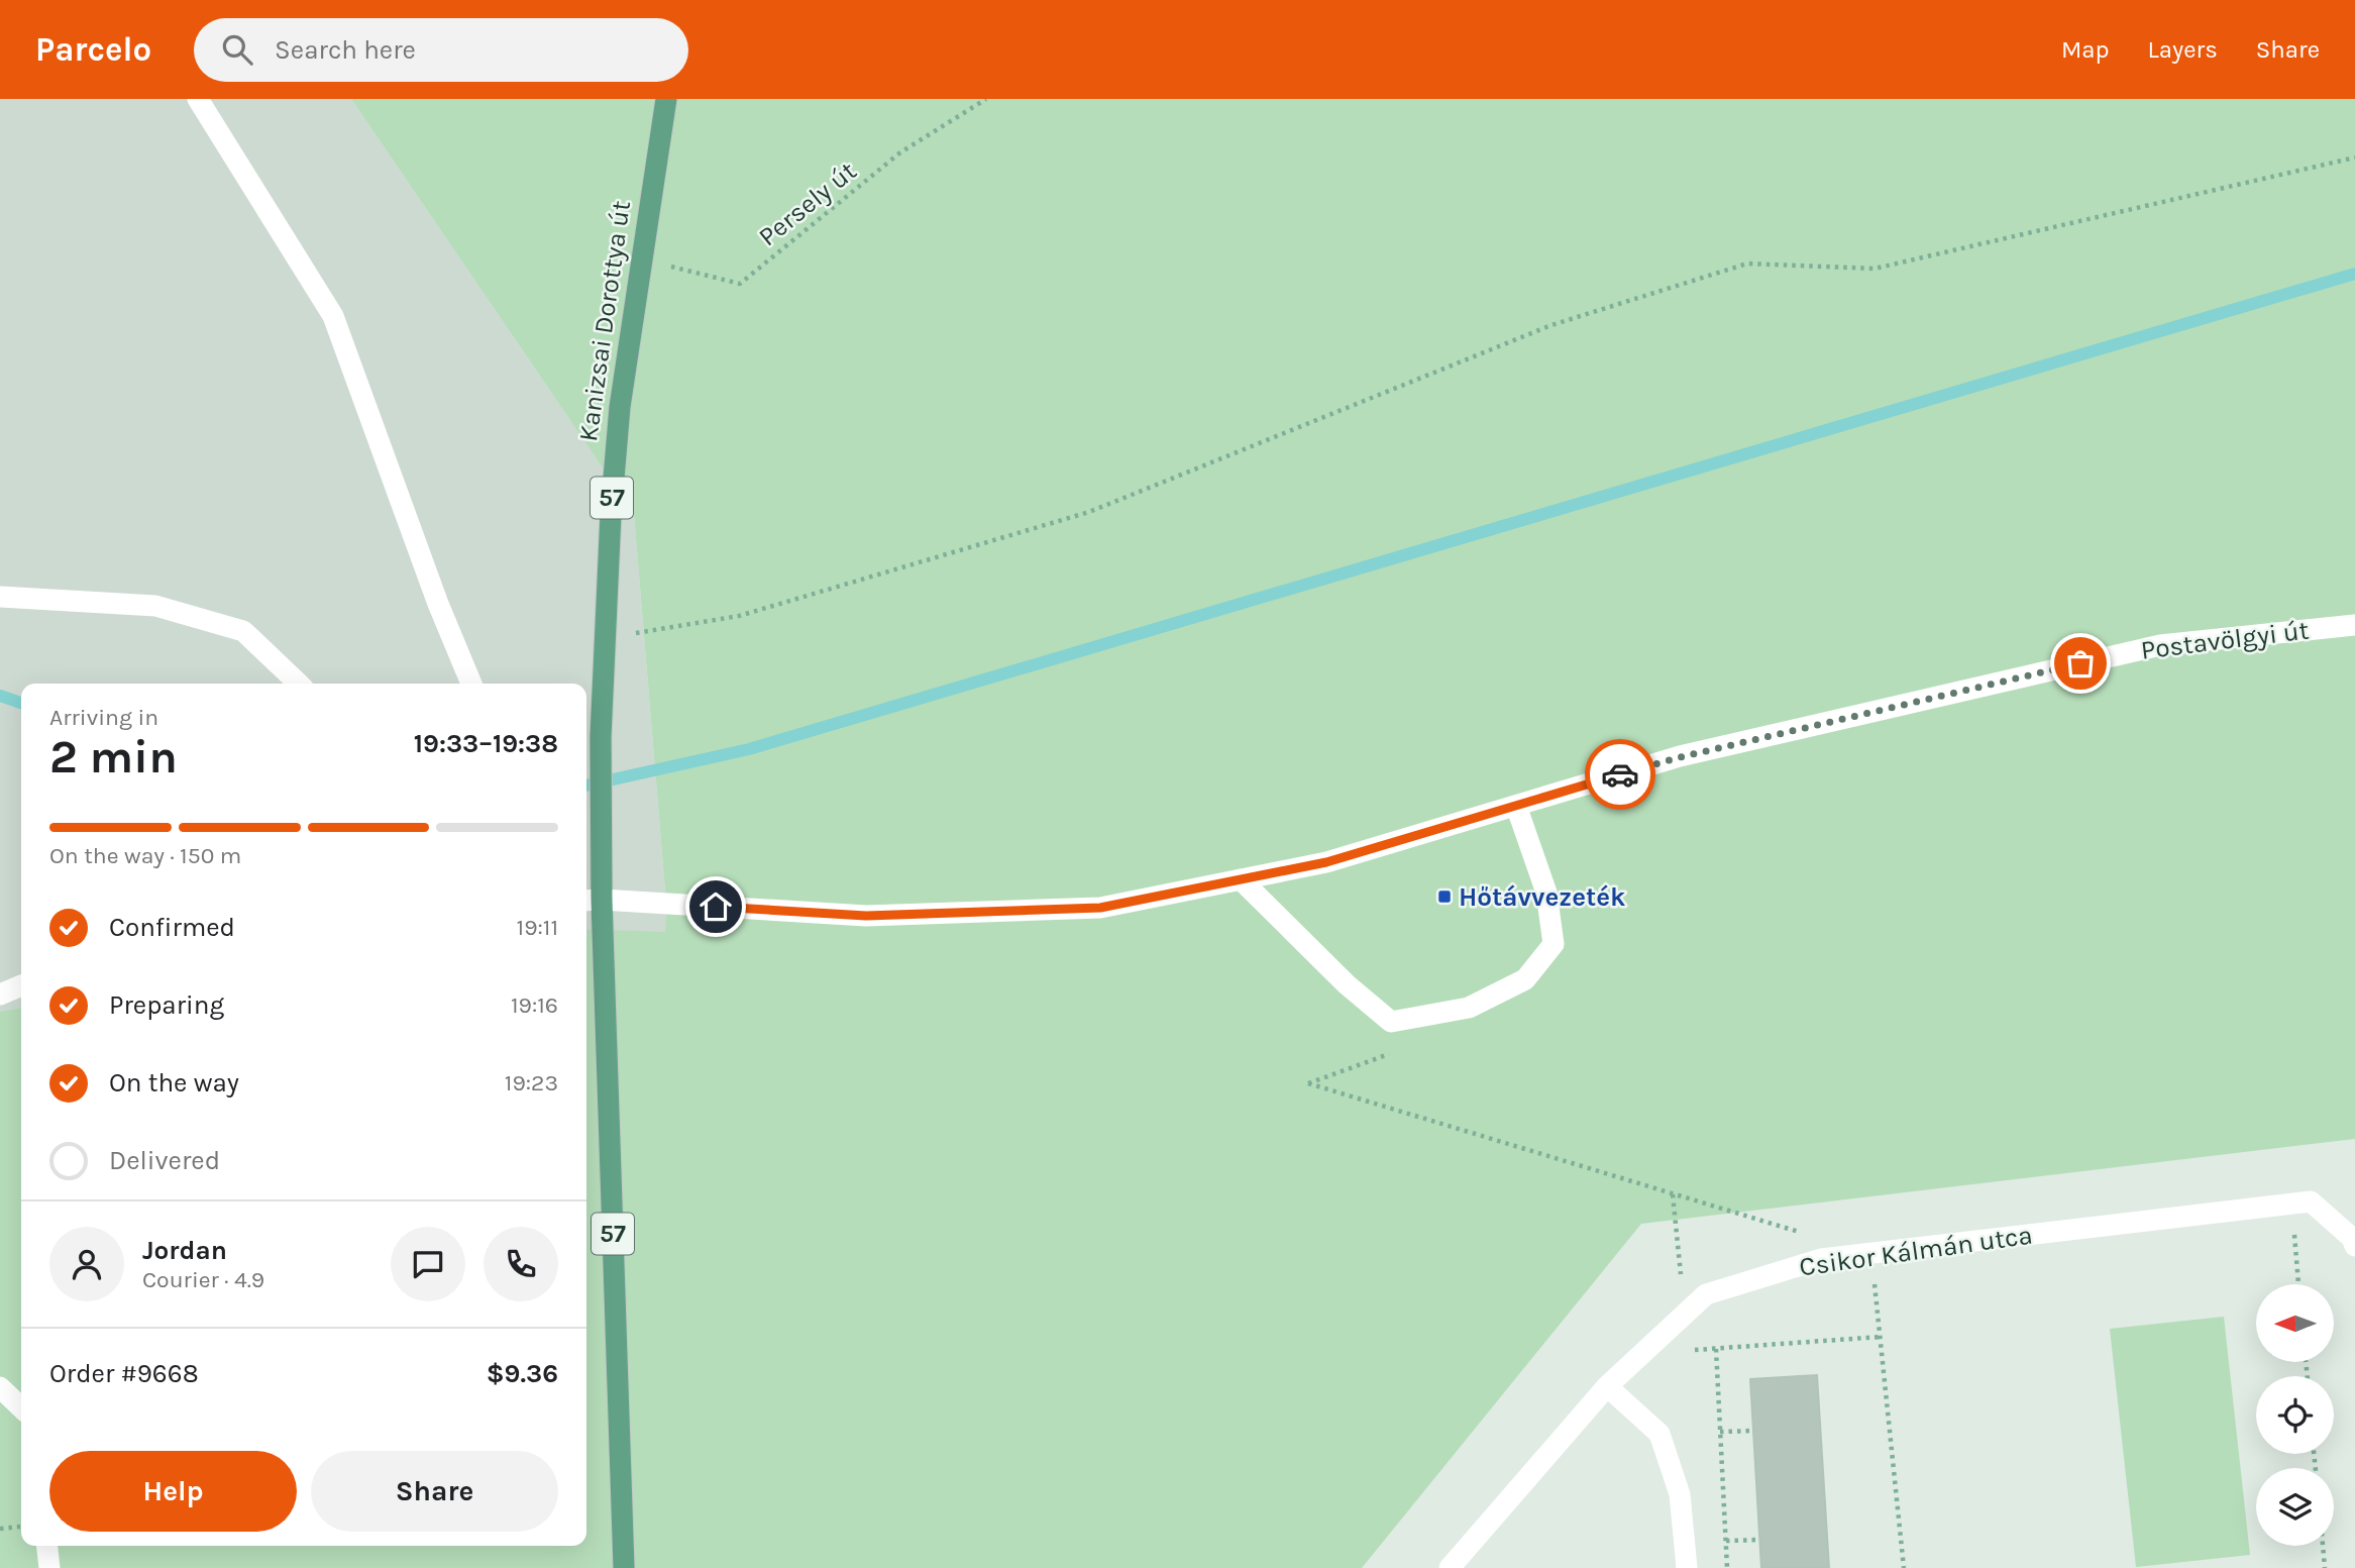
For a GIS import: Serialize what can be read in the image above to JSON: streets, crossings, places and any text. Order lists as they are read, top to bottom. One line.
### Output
{"streets":{"main road":["Kanizsai Dorottya út","57"],"street":["Postavölgyi út","Csikor Kálmán utca"],"path":["Persely út"]},"crossings":[["Persely út","Kanizsai Dorottya út"],["Kanizsai Dorottya út","Postavölgyi út"]],"places":{"transit":["Hőtávvezeték"]},"north":"left","page":{"header":"Parcelo","search":"Search here","nav":["Map","Layers","Share"],"heading":["2 min","Arriving in","19:33–19:38"],"panel":["Jordan","Courier · 4.9","Order #9668","$9.36"],"bar":"On the way · 150 m","list":[["Confirmed","19:11"],["Preparing","19:16"],["On the way","19:23"],"Delivered"],"buttons":["Help","Share"]}}
